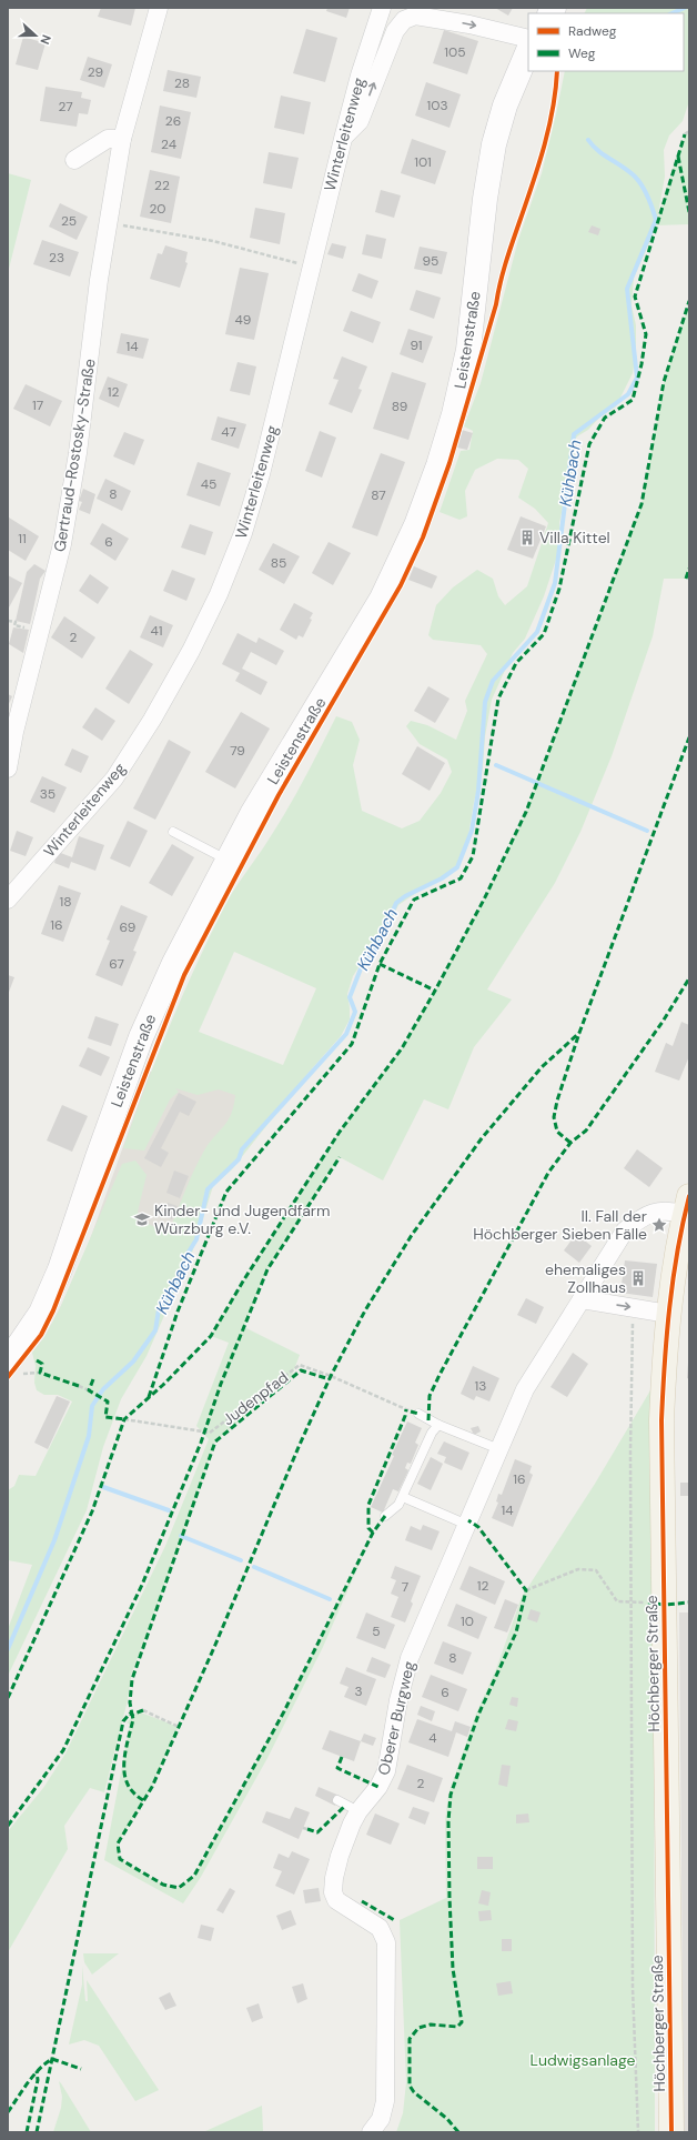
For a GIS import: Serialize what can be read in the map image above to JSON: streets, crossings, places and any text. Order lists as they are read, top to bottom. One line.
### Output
{"streets":{"main road":["Leistenstraße","Höchberger Straße"],"street":["Winterleitenweg","Gertraud-Rostosky-Straße","Oberer Burgweg"],"path":["Judenpfad"]},"crossings":[["Höchberger Straße","Oberer Burgweg"]],"water":["Kühbach"],"parks":["Ludwigsanlage"],"places":{"building":["Villa Kittel","ehemaliges Zollhaus"],"school or university":["Kinder- und Jugendfarm Würzburg e.V."],"place":["II. Fall der Höchberger Sieben Fälle"]},"house_numbers":["105","29","28","103","27","26","24","101","22","20","25","23","95","49","91","14","12","17","89","47","45","8","87","11","6","85","41","2","79","35","18","16","69","67","13","16","14","12","7","10","5","8","3","6","4","2"],"legend":["Radweg","Weg"],"north":"right"}
